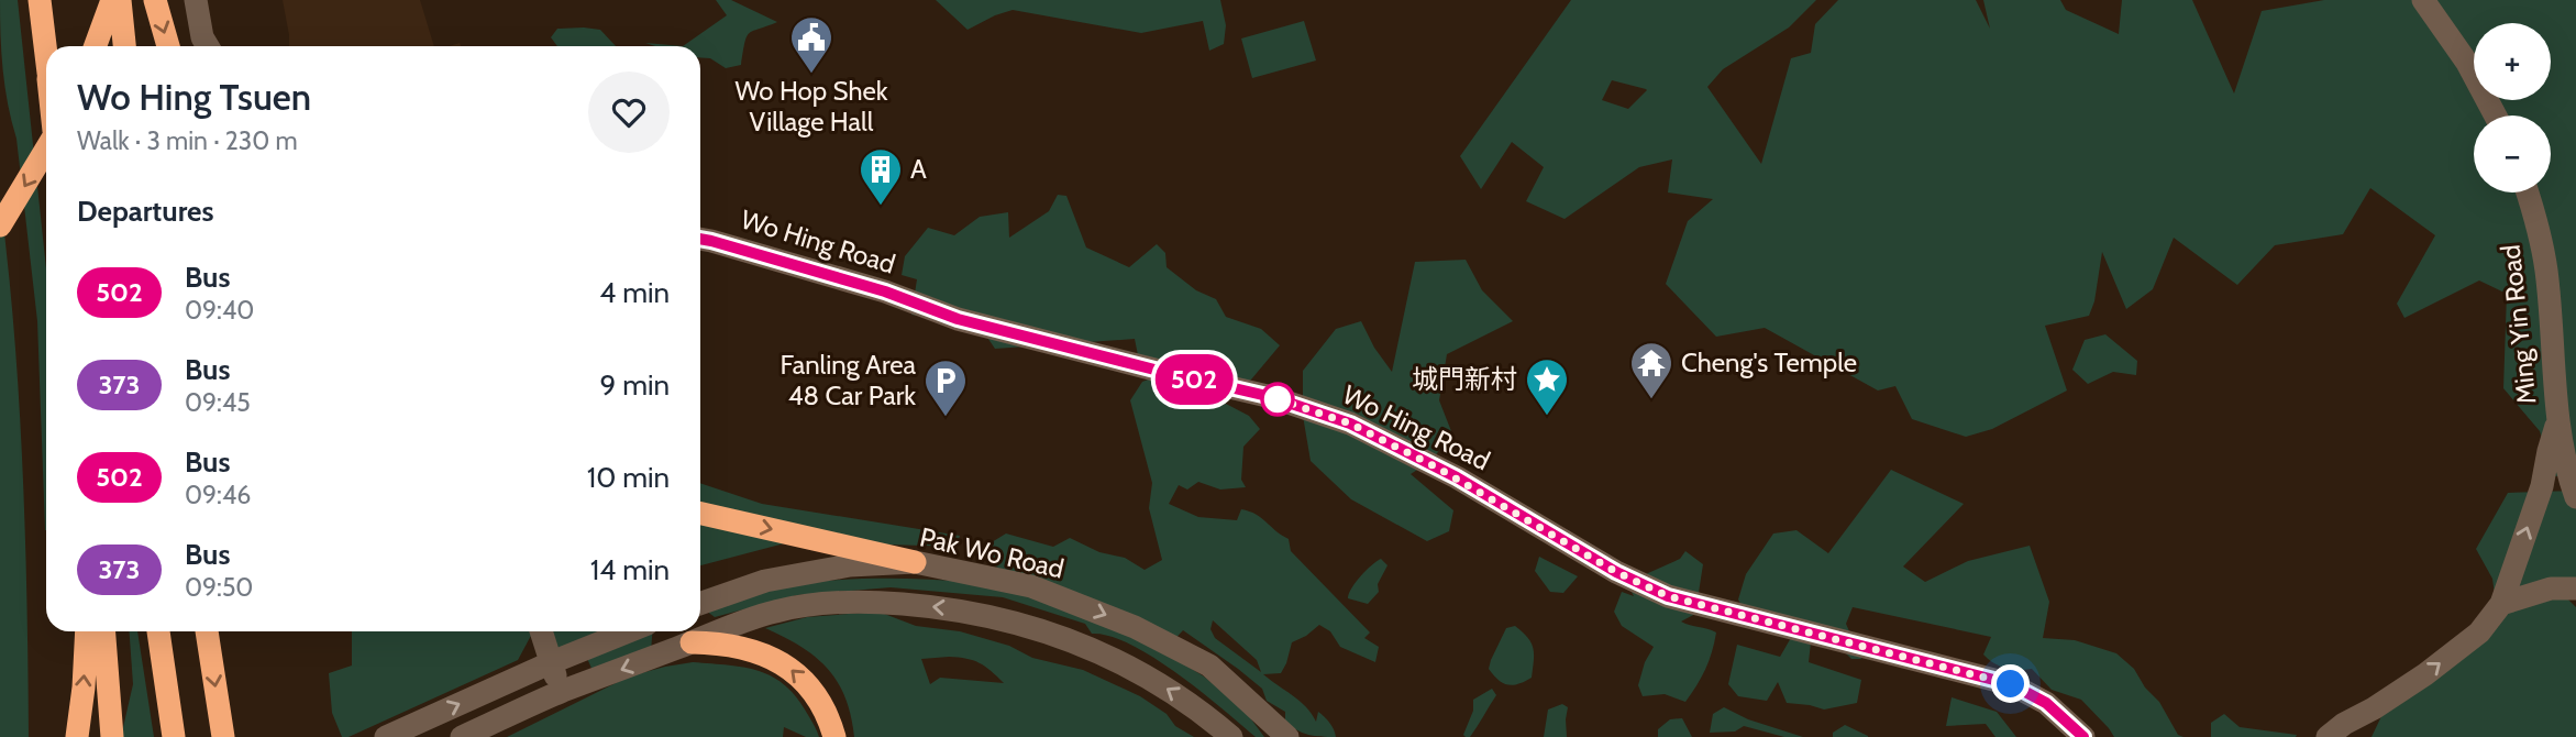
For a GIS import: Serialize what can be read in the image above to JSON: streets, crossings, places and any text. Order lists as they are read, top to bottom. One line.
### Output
{"streets":{"main road":["Wo Hing Road","Ming Yin Road","Pak Wo Road"]},"one_way":["Ming Yin Road"],"places":{"public building":["Wo Hop Shek Village Hall"],"building":["A"],"temple":["Cheng's Temple"],"place":["城門新村"],"parking":["Fanling Area 48 Car Park"]},"lines":["bus line 502"],"page":{"on_map":"502","map_buttons":["+","−"],"heading":[["Wo Hing Tsuen","Walk · 3 min · 230 m"],"Departures"],"list":[{"mark":"502","name":"Bus","note":"09:40","value":"4 min"},{"mark":"373","name":"Bus","note":"09:45","value":"9 min"},{"mark":"502","name":"Bus","note":"09:46","value":"10 min"},{"mark":"373","name":"Bus","note":"09:50","value":"14 min"}]}}
